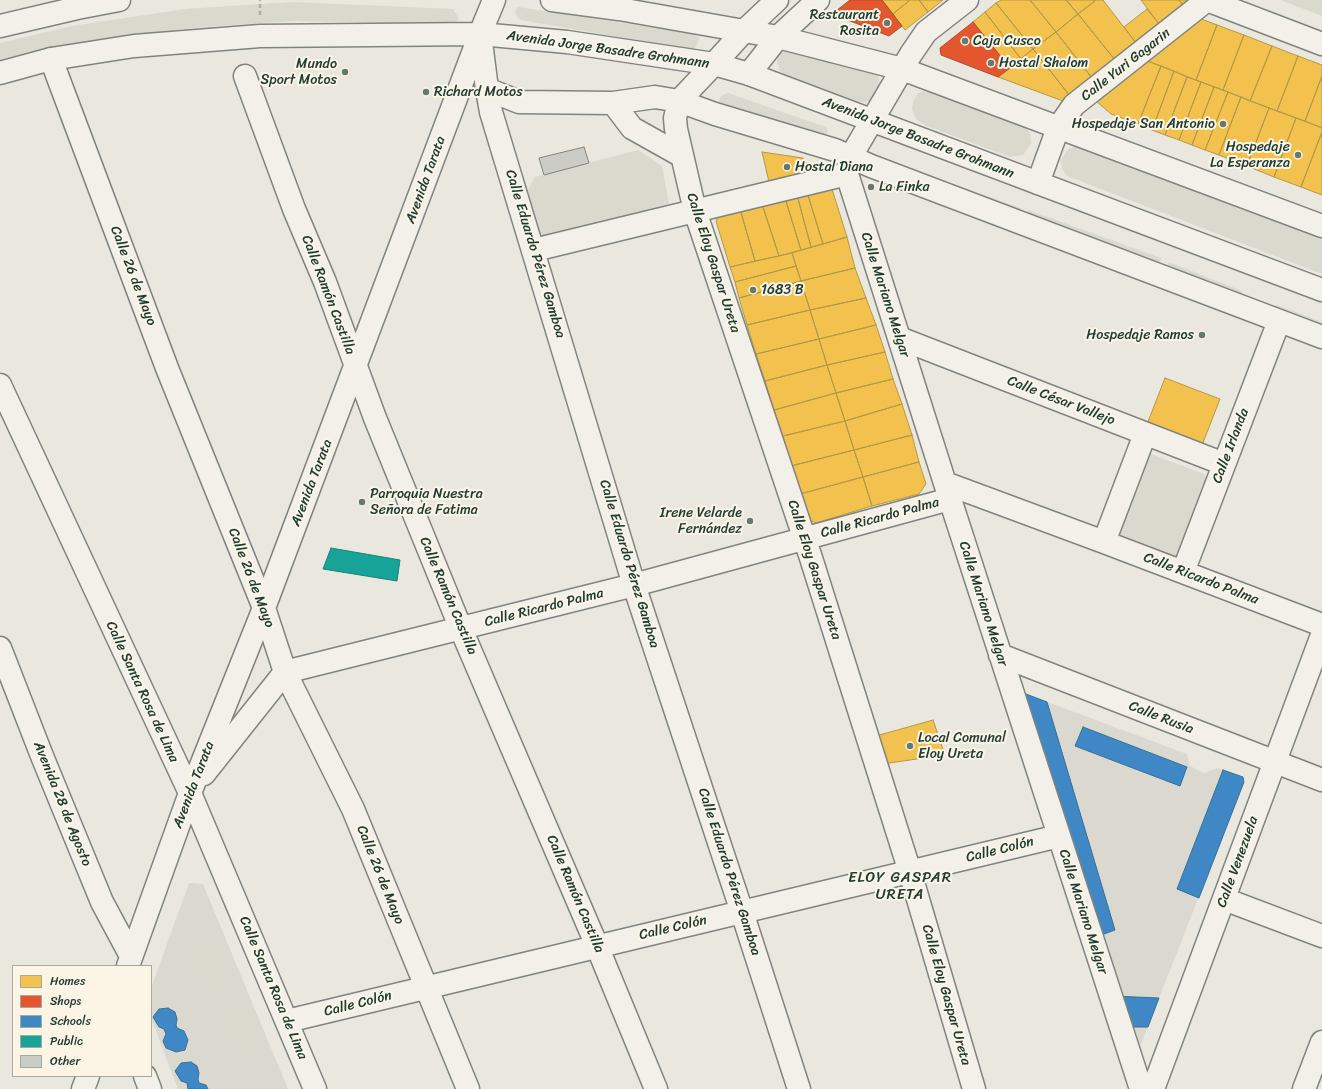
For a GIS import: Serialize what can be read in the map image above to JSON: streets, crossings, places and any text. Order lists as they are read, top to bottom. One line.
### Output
{"streets":{"main road":["Avenida Jorge Basadre Grohmann","Calle Yuri Gagarin","Avenida Tarata","Calle Eduardo Pérez Gamboa","Calle Eloy Gaspar Ureta","Calle 26 de Mayo","Calle Ramón Castilla","Calle Mariano Melgar","Calle César Vallejo","Calle Irlanda","Calle Ricardo Palma","Calle Santa Rosa de Lima","Calle Rusia","Avenida 28 de Agosto","Calle Colón","Calle Venezuela"]},"crossings":[["Avenida Jorge Basadre Grohmann","Calle Yuri Gagarin"],["Avenida Jorge Basadre Grohmann","Avenida Tarata"],["Avenida Jorge Basadre Grohmann","Calle Eduardo Pérez Gamboa"],["Avenida Jorge Basadre Grohmann","Calle 26 de Mayo"],["Avenida Tarata","Calle Eduardo Pérez Gamboa"],["Avenida Tarata","Calle 26 de Mayo"],["Avenida Tarata","Calle Ramón Castilla"],["Avenida Tarata","Calle Santa Rosa de Lima"],["Avenida Tarata","Avenida 28 de Agosto"],["Calle Eduardo Pérez Gamboa","Calle Ricardo Palma"],["Calle Eduardo Pérez Gamboa","Calle Colón"],["Calle Eloy Gaspar Ureta","Calle Ricardo Palma"],["Calle Eloy Gaspar Ureta","Calle Colón"],["Calle 26 de Mayo","Calle Ricardo Palma"],["Calle 26 de Mayo","Calle Colón"],["Calle Ramón Castilla","Calle Ricardo Palma"],["Calle Ramón Castilla","Calle Colón"],["Calle Mariano Melgar","Calle César Vallejo"],["Calle Mariano Melgar","Calle Ricardo Palma"],["Calle Mariano Melgar","Calle Rusia"],["Calle Mariano Melgar","Calle Colón"],["Calle César Vallejo","Calle Irlanda"],["Calle Irlanda","Calle Ricardo Palma"],["Calle Santa Rosa de Lima","Calle Colón"],["Calle Rusia","Calle Venezuela"]],"districts":["ELOY GASPAR URETA"],"places":["Restaurant Rosita","Caja Cusco","Hostal Shalom","Mundo Sport Motos","Richard Motos","Hospedaje San Antonio","Hospedaje La Esperanza","Hostal Diana","La Finka","1683 B","Hospedaje Ramos","Parroquia Nuestra Señora de Fatima","Irene Velarde Fernández","Local Comunal Eloy Ureta"],"legend":["Homes","Shops","Schools","Public","Other"]}
